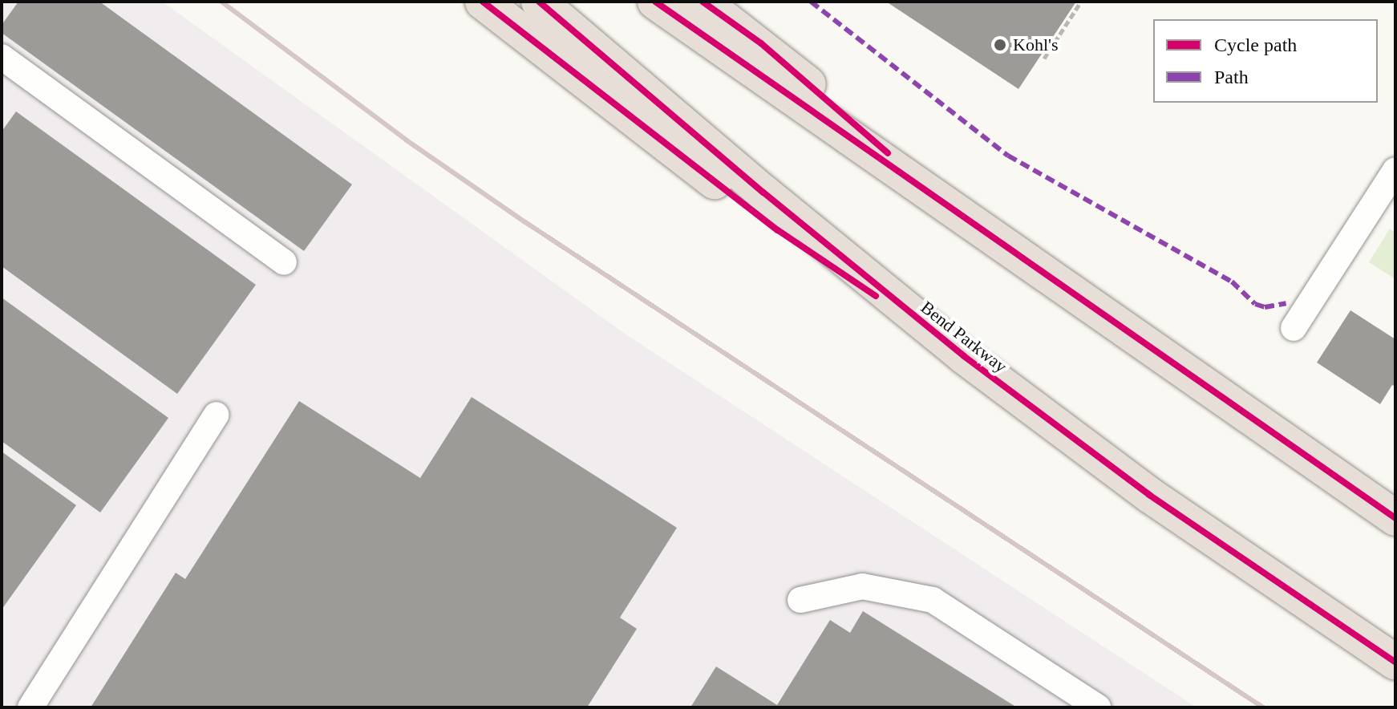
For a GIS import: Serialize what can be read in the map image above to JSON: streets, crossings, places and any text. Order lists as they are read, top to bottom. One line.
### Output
{"streets":{"highway":["Bend Parkway"]},"places":["Kohl's"],"legend":["Cycle path","Path"]}
